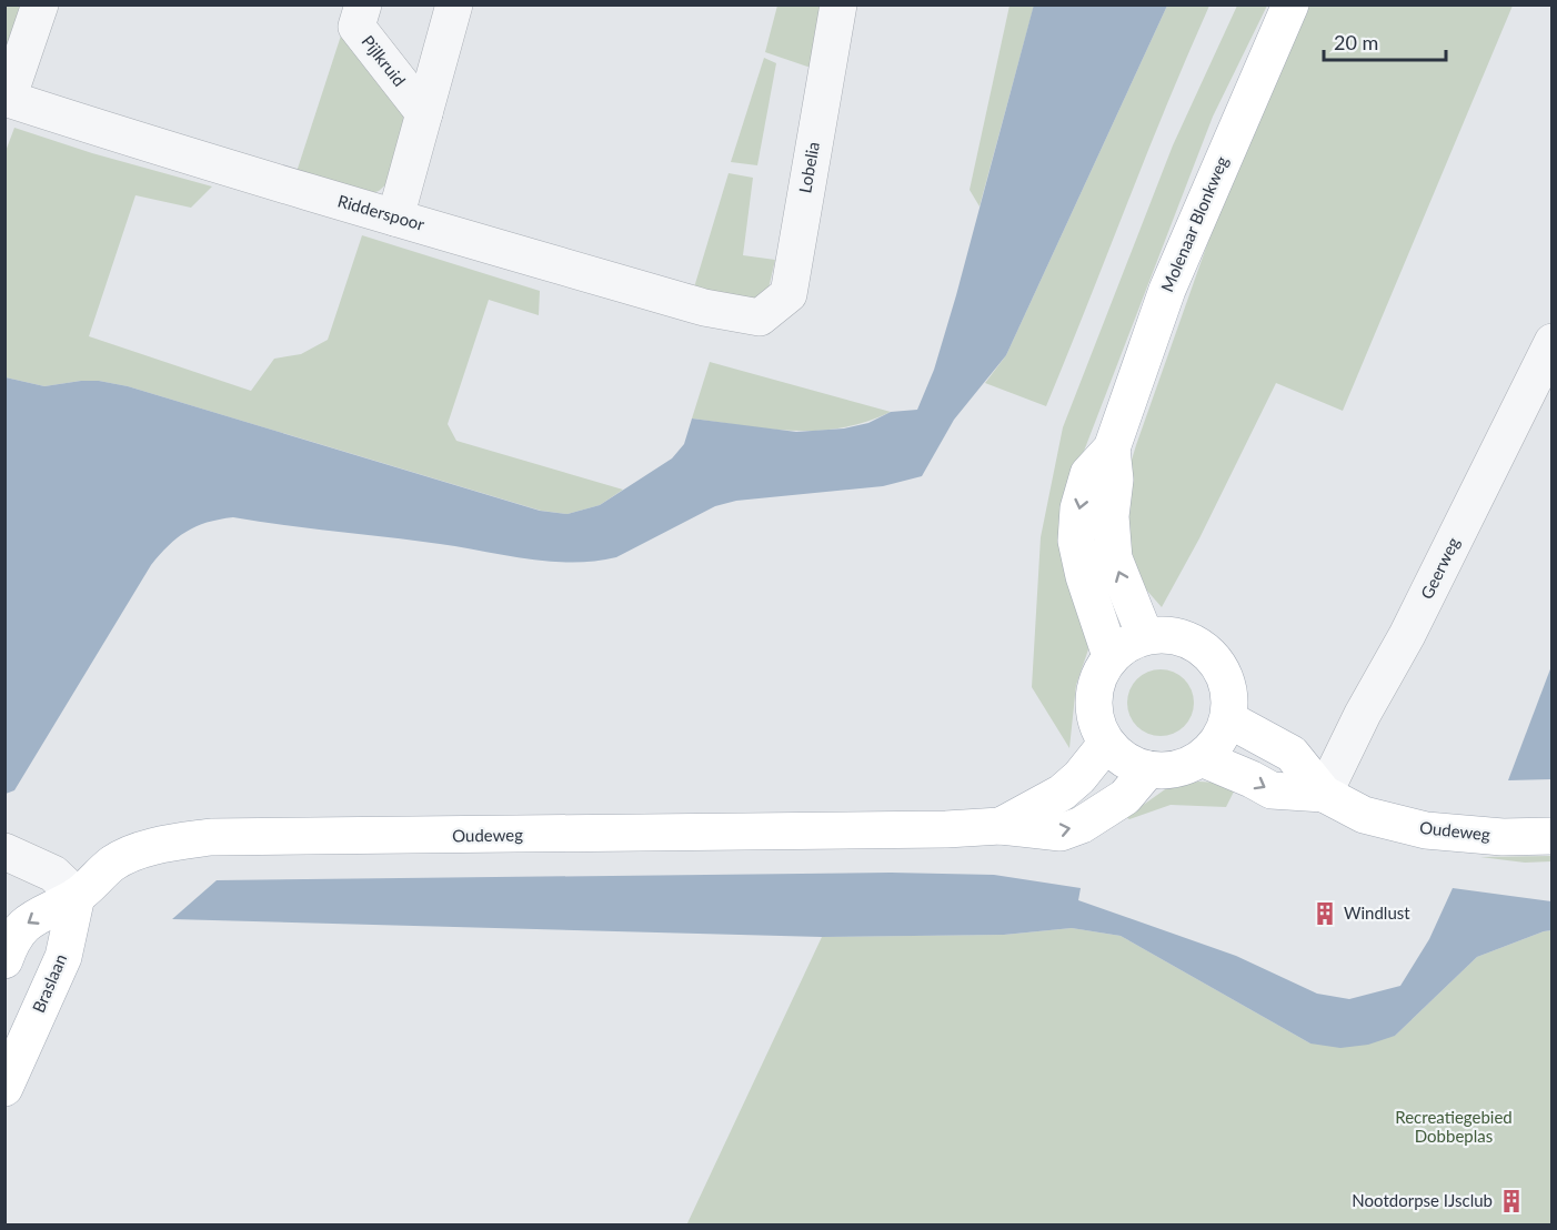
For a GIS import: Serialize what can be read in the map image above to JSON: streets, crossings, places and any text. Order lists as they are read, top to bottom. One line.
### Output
{"streets":{"main road":["Molenaar Blonkweg","Oudeweg","Braslaan"],"street":["Pijlkruid","Lobelia","Ridderspoor","Geerweg"]},"crossings":[["Pijlkruid","Ridderspoor"],["Lobelia","Ridderspoor"],["Molenaar Blonkweg","Oudeweg"],["Geerweg","Oudeweg"],["Oudeweg","Braslaan"]],"parks":["Recreatiegebied Dobbeplas"],"places":{"building":["Windlust","Nootdorpse IJsclub"]},"scale_bar":"20 m"}
